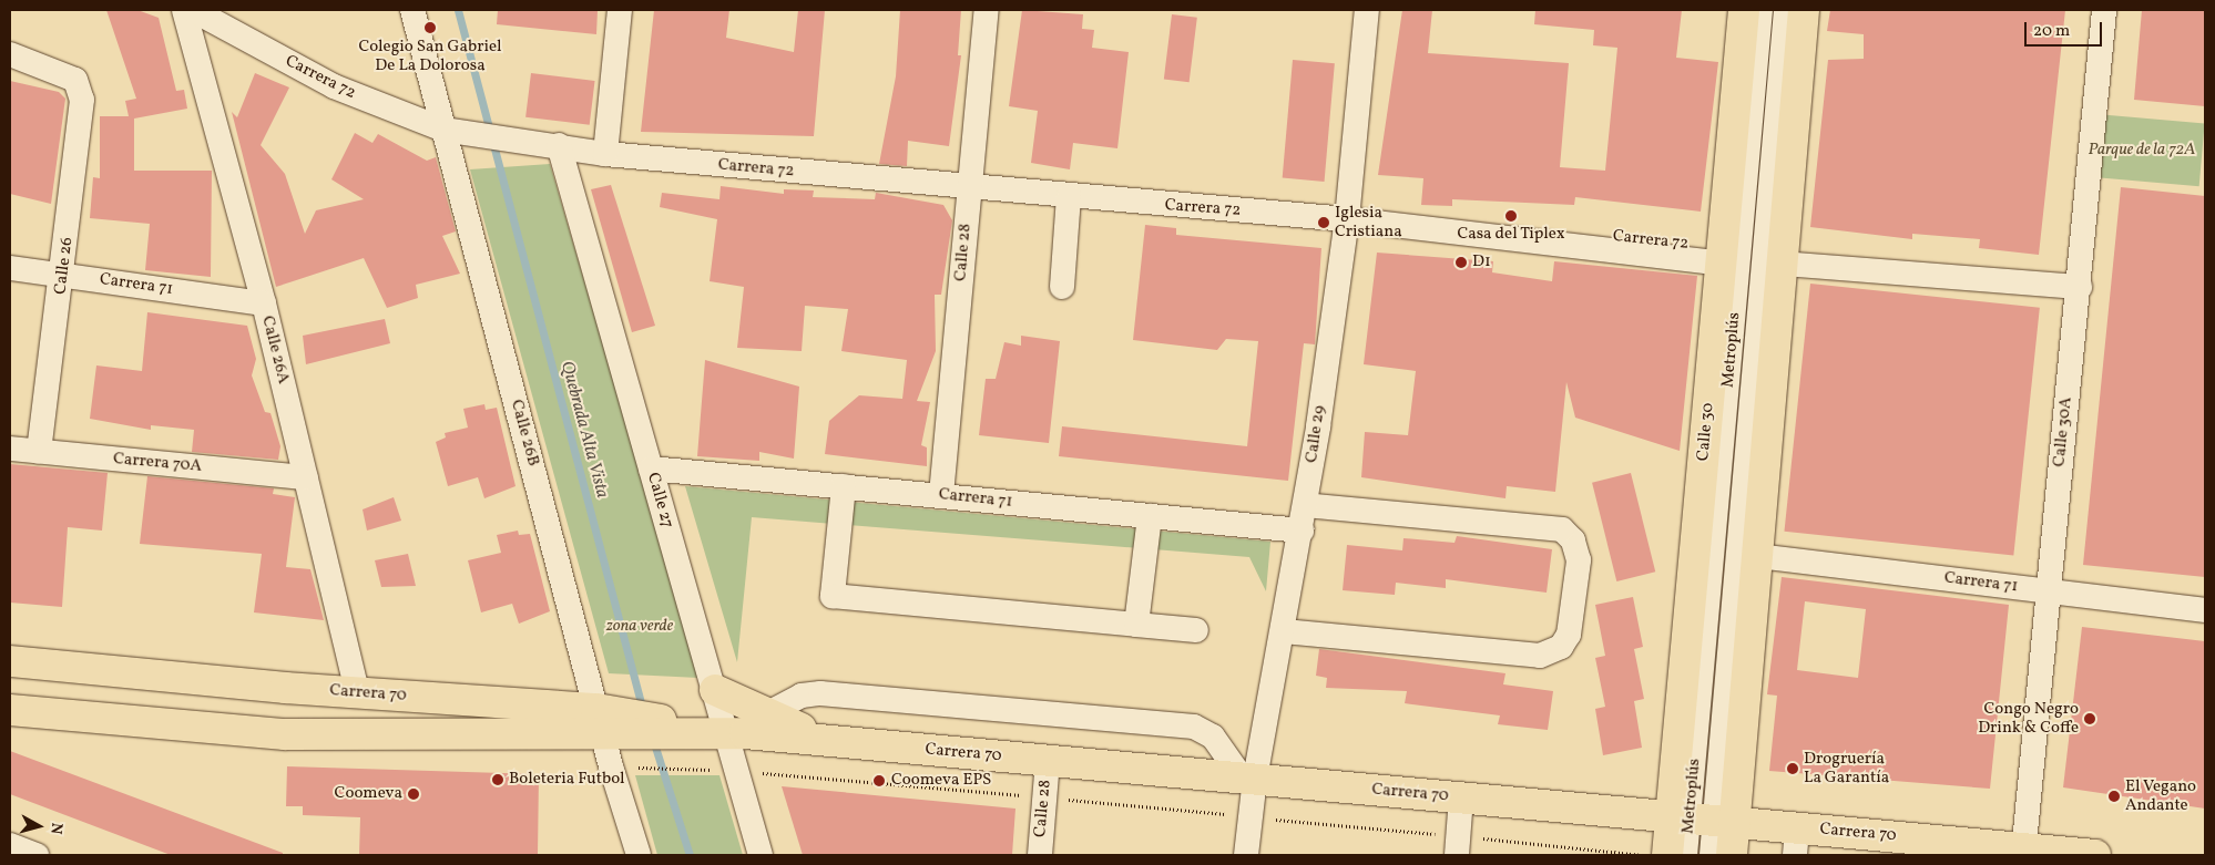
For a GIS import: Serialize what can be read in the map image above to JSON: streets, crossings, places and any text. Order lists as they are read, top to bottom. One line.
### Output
{"streets":{"main road":["Calle 30","Carrera 70"],"street":["Carrera 72","Calle 28","Calle 26","Carrera 71","Calle 26A","Metroplús","Calle 30A","Calle 26B","Calle 29","Carrera 70A","Calle 27"]},"crossings":[["Carrera 72","Calle 28"],["Carrera 72","Calle 30"],["Carrera 72","Calle 26B"],["Carrera 72","Calle 29"],["Carrera 72","Calle 27"],["Calle 28","Carrera 71"],["Calle 28","Carrera 70"],["Calle 26","Carrera 71"],["Calle 26","Carrera 70A"],["Carrera 71","Calle 26A"],["Carrera 71","Calle 30"],["Carrera 71","Calle 30A"],["Carrera 71","Calle 29"],["Carrera 71","Calle 27"],["Calle 26A","Carrera 70A"],["Calle 26A","Carrera 70"],["Metroplús","Calle 30"],["Metroplús","Carrera 70"],["Calle 30","Carrera 70"],["Calle 30A","Carrera 70"],["Calle 26B","Carrera 70"],["Calle 29","Carrera 70"],["Calle 27","Carrera 70"]],"water":["Quebrada Alta Vista"],"parks":["Parque de la 72A","zona verde"],"places":["Colegio San Gabriel De La Dolorosa","Casa del Tiplex","Iglesia Cristiana","D1","Congo Negro Drink & Coffe","Drogruería La Garantía","Boleteria Futbol","Coomeva EPS","Coomeva","El Vegano Andante"],"scale_bar":"20 m","north":"right"}
